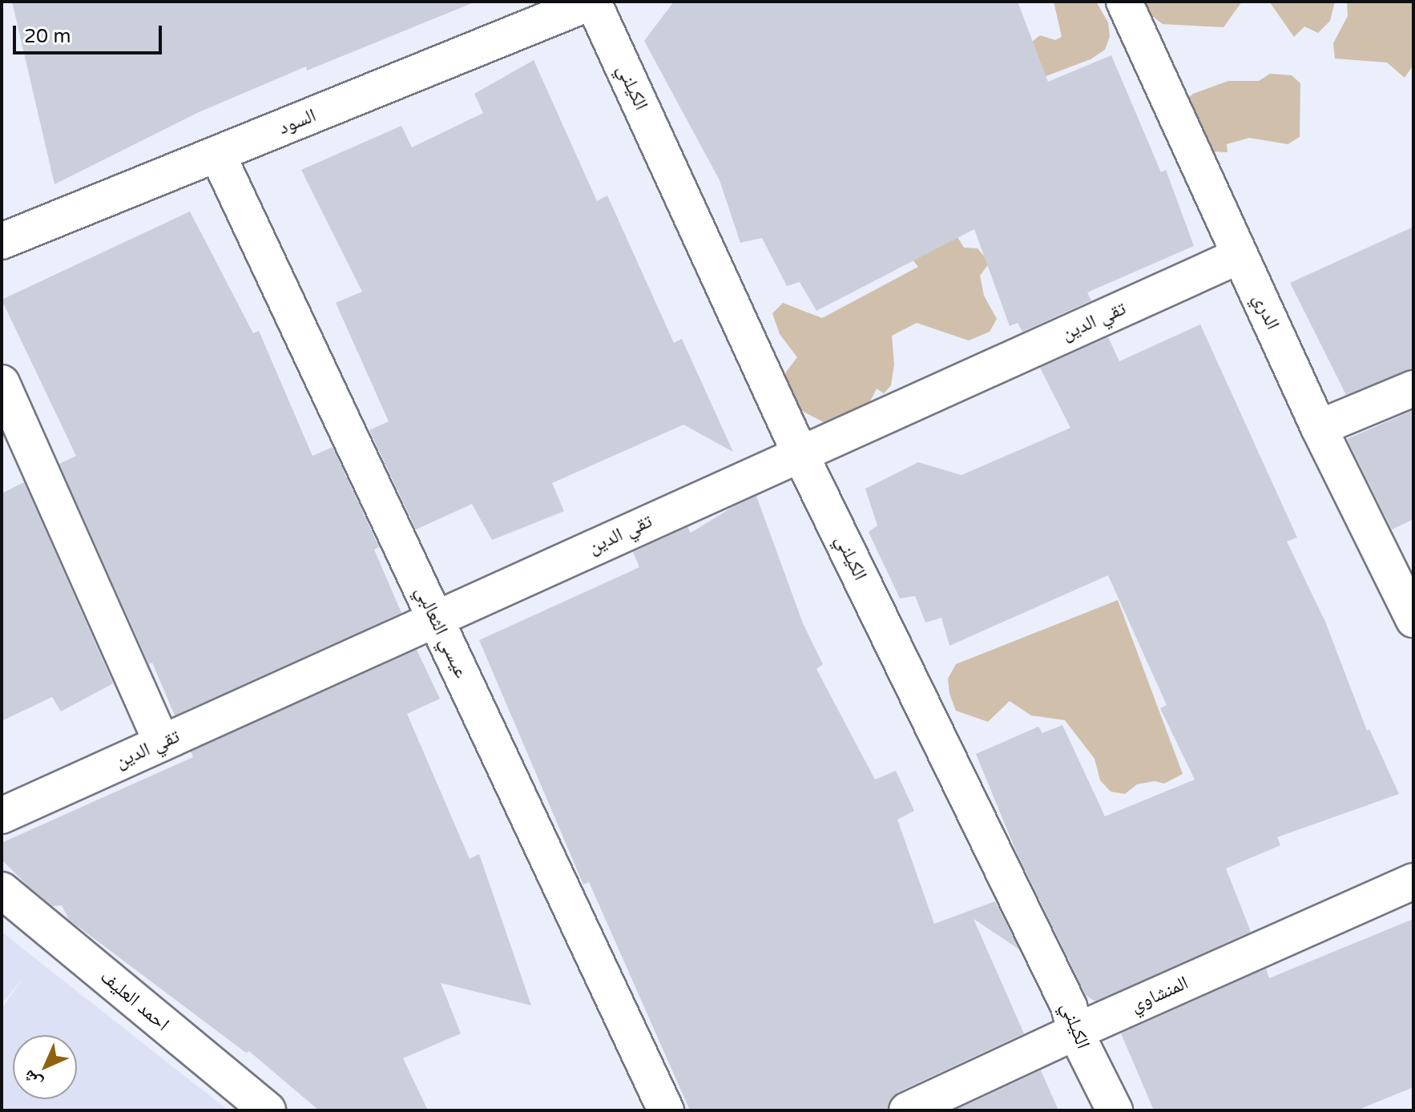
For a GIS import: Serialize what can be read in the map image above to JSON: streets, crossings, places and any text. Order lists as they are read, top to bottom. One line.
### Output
{"streets":{"street":["الكيلني","السود","الدري","تقي الدين","عيسي الثعالبي","المنشاوي","احمد العليف"]},"crossings":[["الكيلني","السود"],["الكيلني","تقي الدين"],["الكيلني","المنشاوي"],["السود","عيسي الثعالبي"],["الدري","تقي الدين"],["تقي الدين","عيسي الثعالبي"]],"scale_bar":"20 m","north":"bottom left"}
